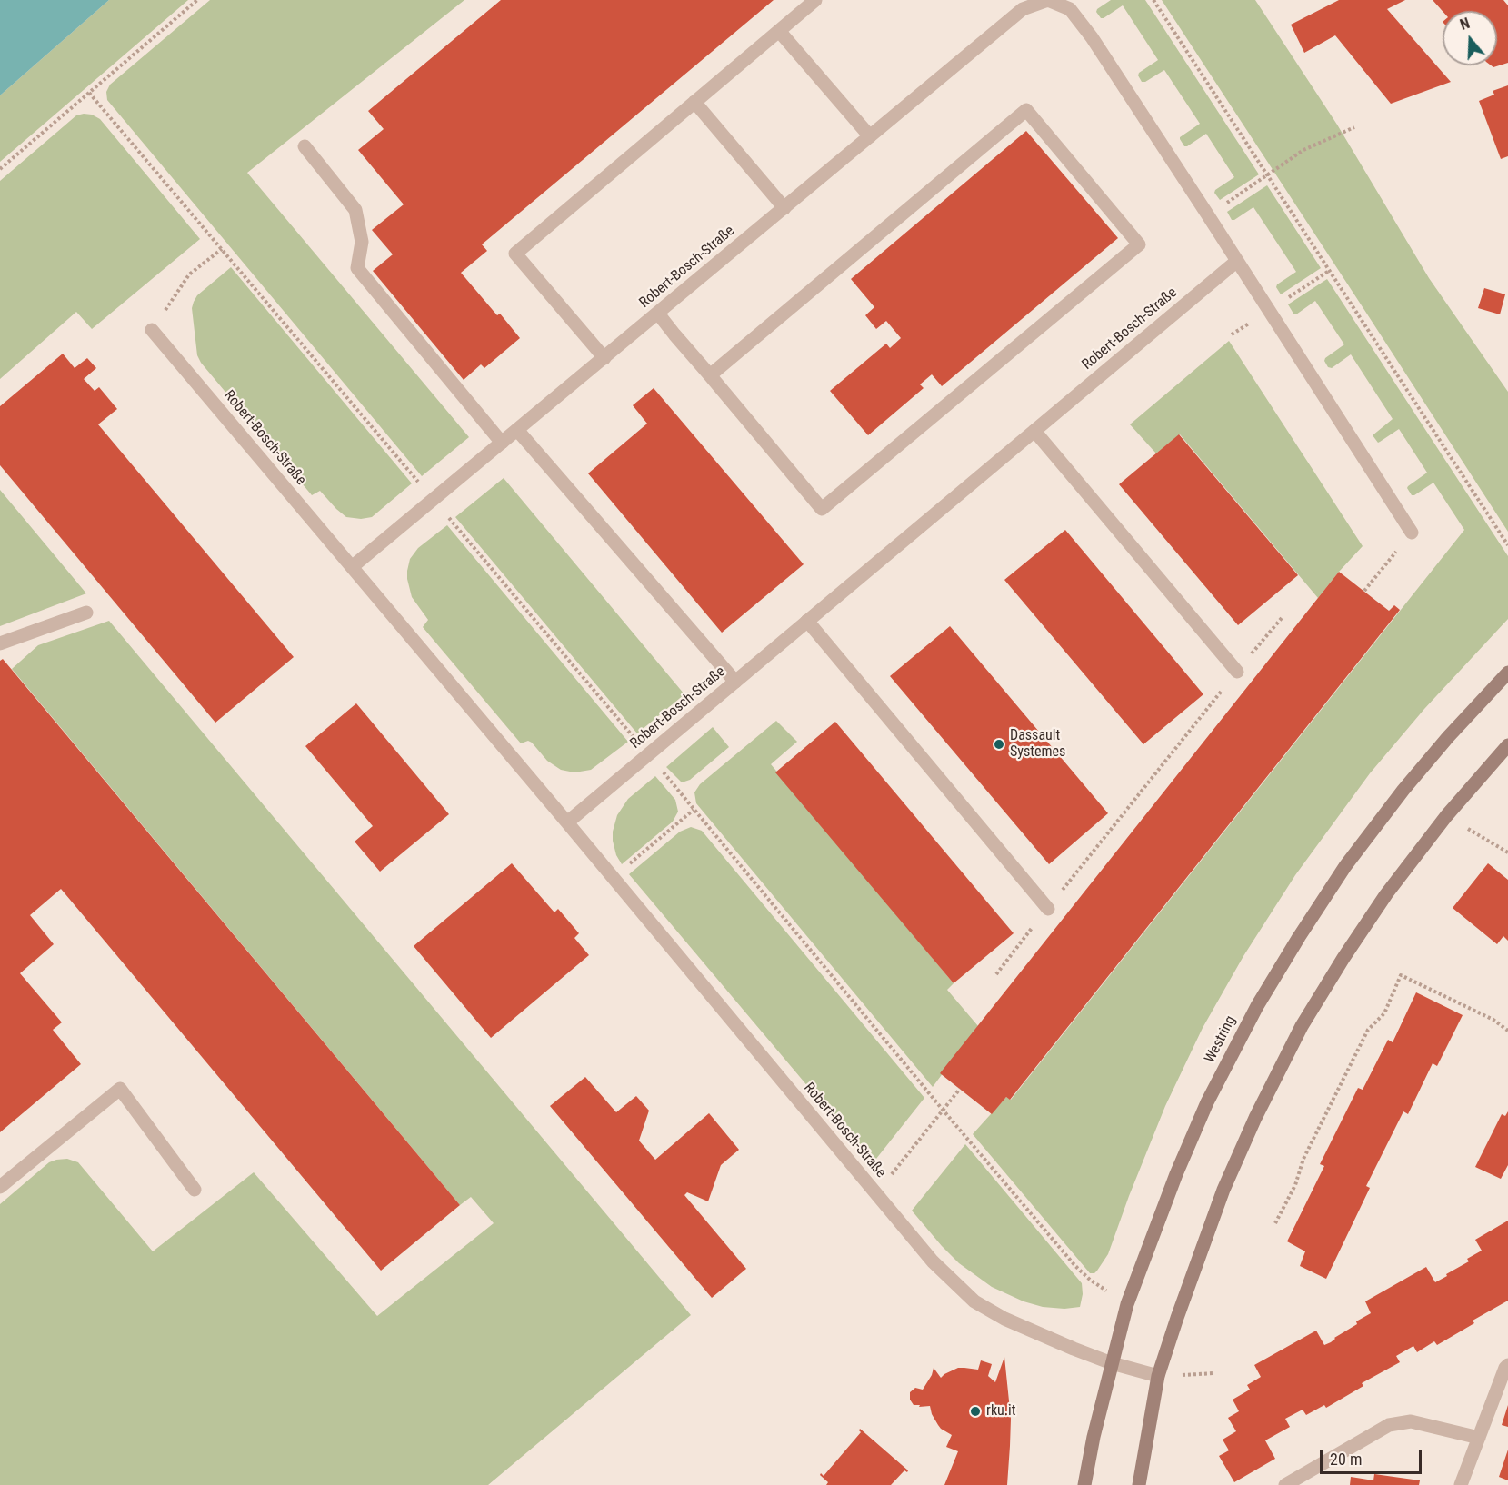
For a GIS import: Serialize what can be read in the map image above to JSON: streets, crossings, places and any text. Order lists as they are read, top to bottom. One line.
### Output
{"streets":{"main road":["Westring"],"street":["Robert-Bosch-Straße"]},"crossings":[["Robert-Bosch-Straße","Westring"]],"places":["Dassault Systemes","rku.it"],"scale_bar":"20 m","north":"top"}
